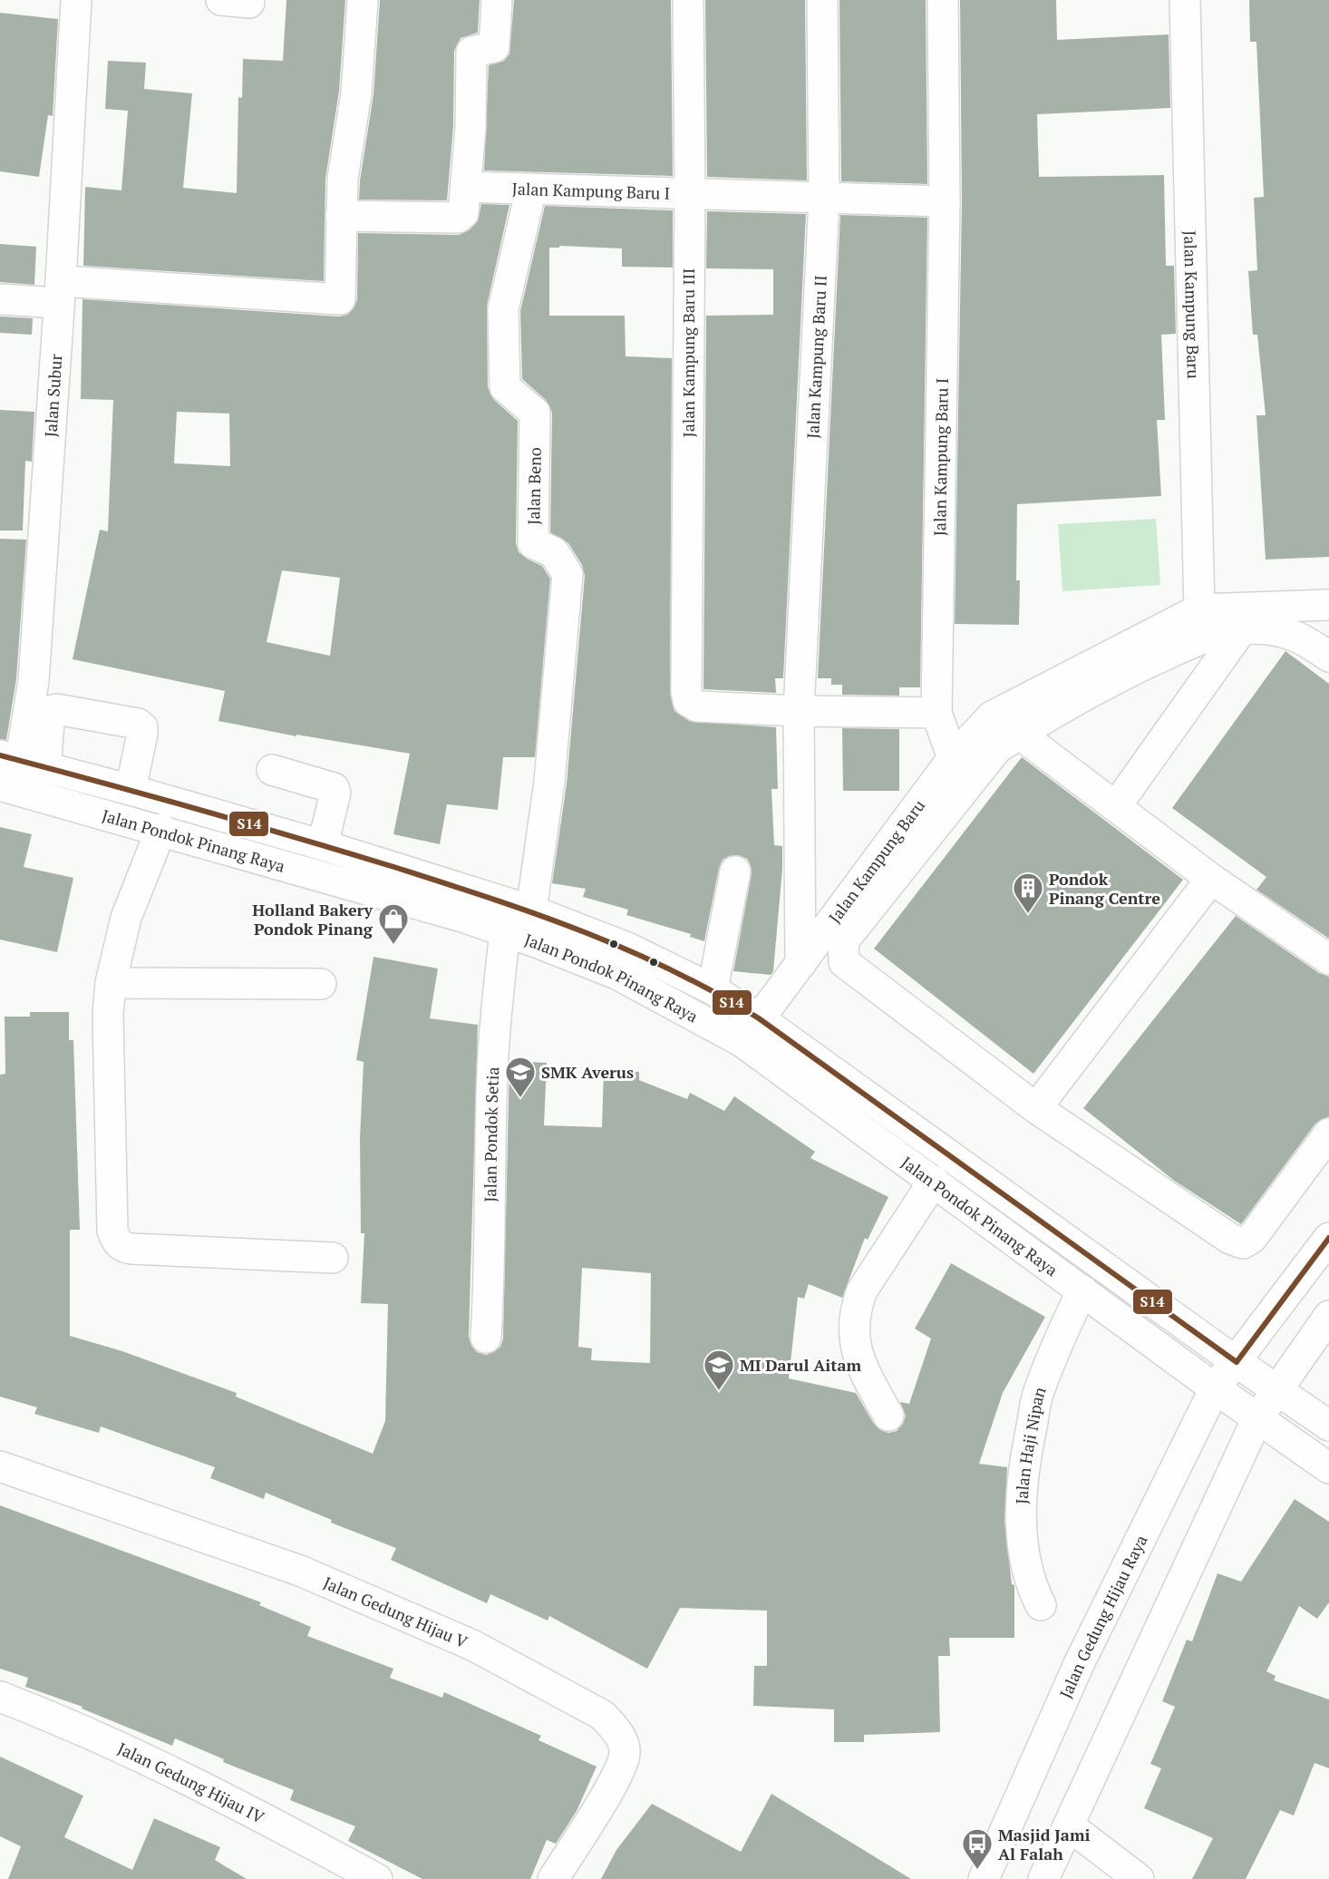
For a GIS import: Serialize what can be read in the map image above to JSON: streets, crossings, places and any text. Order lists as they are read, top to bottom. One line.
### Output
{"streets":{"street":["Jalan Kampung Baru I","Jalan Kampung Baru","Jalan Kampung Baru III","Jalan Kampung Baru II","Jalan Subur","Jalan Beno","Jalan Pondok Pinang Raya","Jalan Pondok Setia","Jalan Haji Nipan","Jalan Gedung Hijau V","Jalan Gedung Hijau Raya","Jalan Gedung Hijau IV"]},"crossings":[["Jalan Kampung Baru I","Jalan Kampung Baru III"],["Jalan Kampung Baru I","Jalan Kampung Baru II"],["Jalan Kampung Baru I","Jalan Beno"],["Jalan Kampung Baru","Jalan Kampung Baru III"],["Jalan Kampung Baru","Jalan Kampung Baru II"],["Jalan Kampung Baru","Jalan Pondok Pinang Raya"],["Jalan Kampung Baru III","Jalan Kampung Baru II"],["Jalan Subur","Jalan Pondok Pinang Raya"],["Jalan Beno","Jalan Pondok Pinang Raya"],["Jalan Pondok Pinang Raya","Jalan Pondok Setia"],["Jalan Pondok Pinang Raya","Jalan Haji Nipan"],["Jalan Pondok Pinang Raya","Jalan Gedung Hijau Raya"]],"places":{"building":["Pondok Pinang Centre"],"shop":["Holland Bakery Pondok Pinang"],"school or university":["SMK Averus","MI Darul Aitam"],"bus stop":["Masjid Jami Al Falah"]},"lines":["transit line S14"]}
